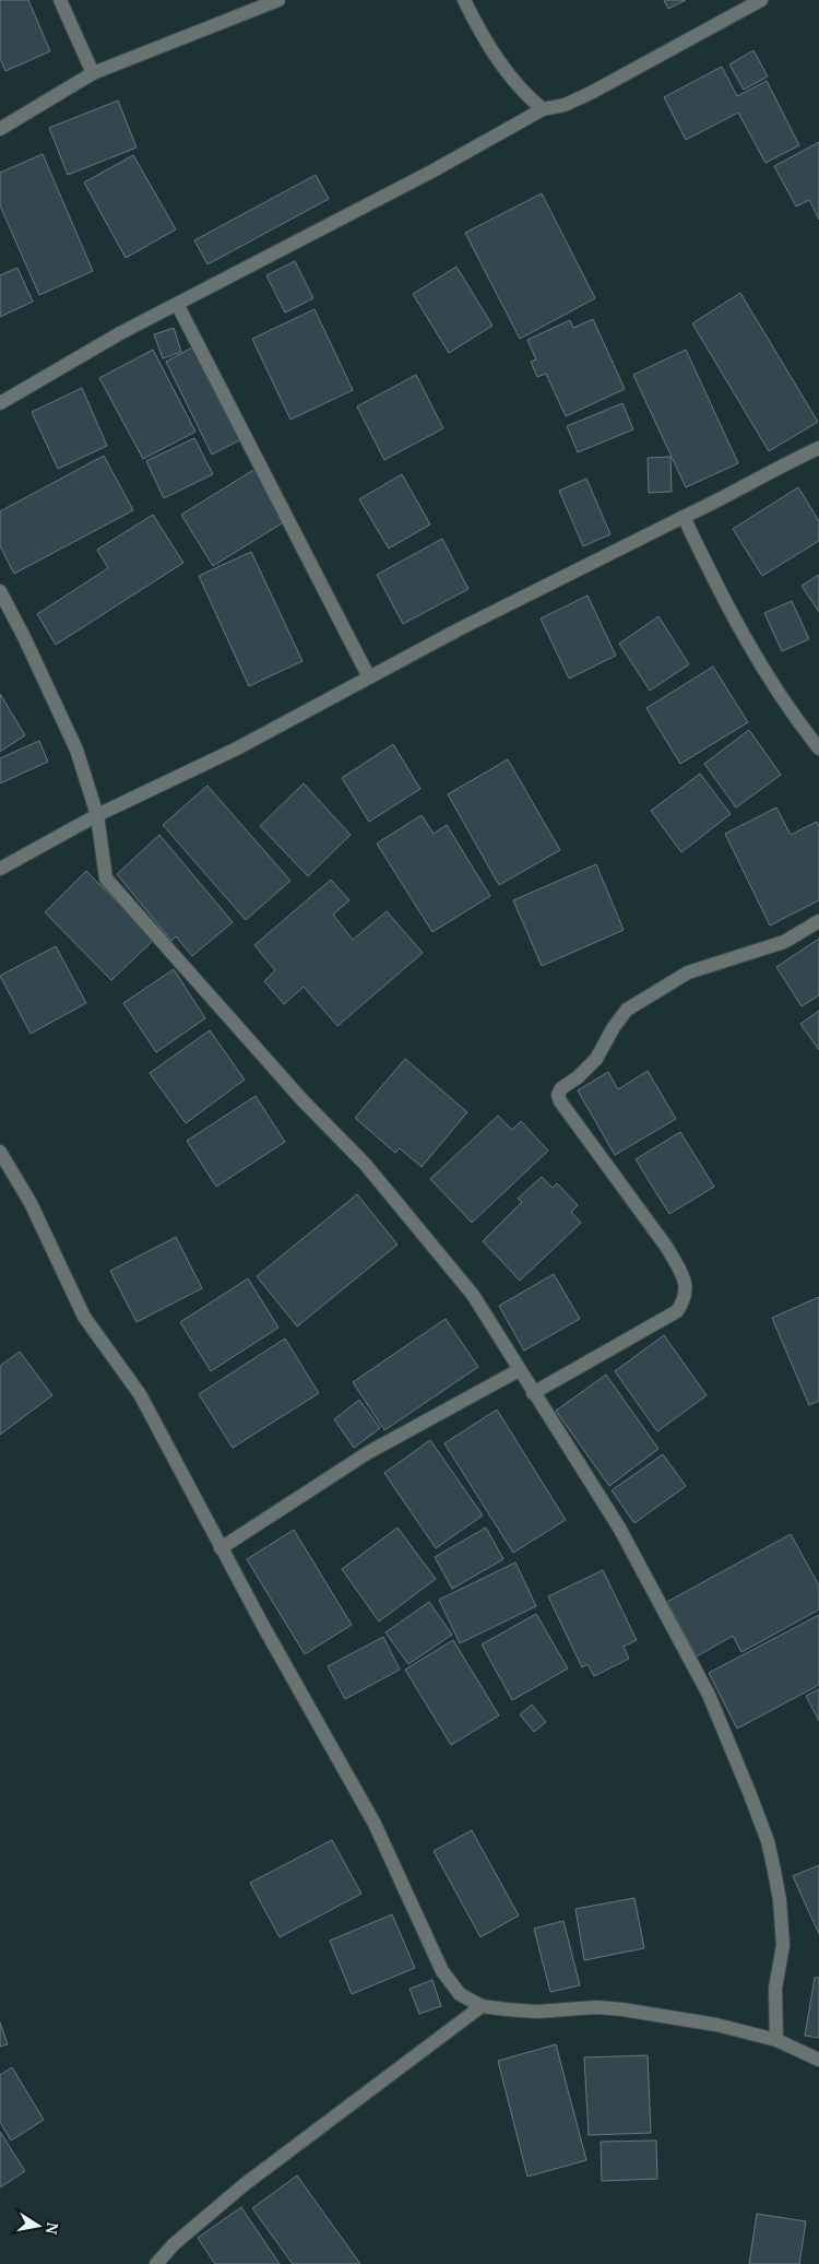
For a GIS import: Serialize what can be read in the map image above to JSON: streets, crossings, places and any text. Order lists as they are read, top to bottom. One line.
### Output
{"north":"right"}
